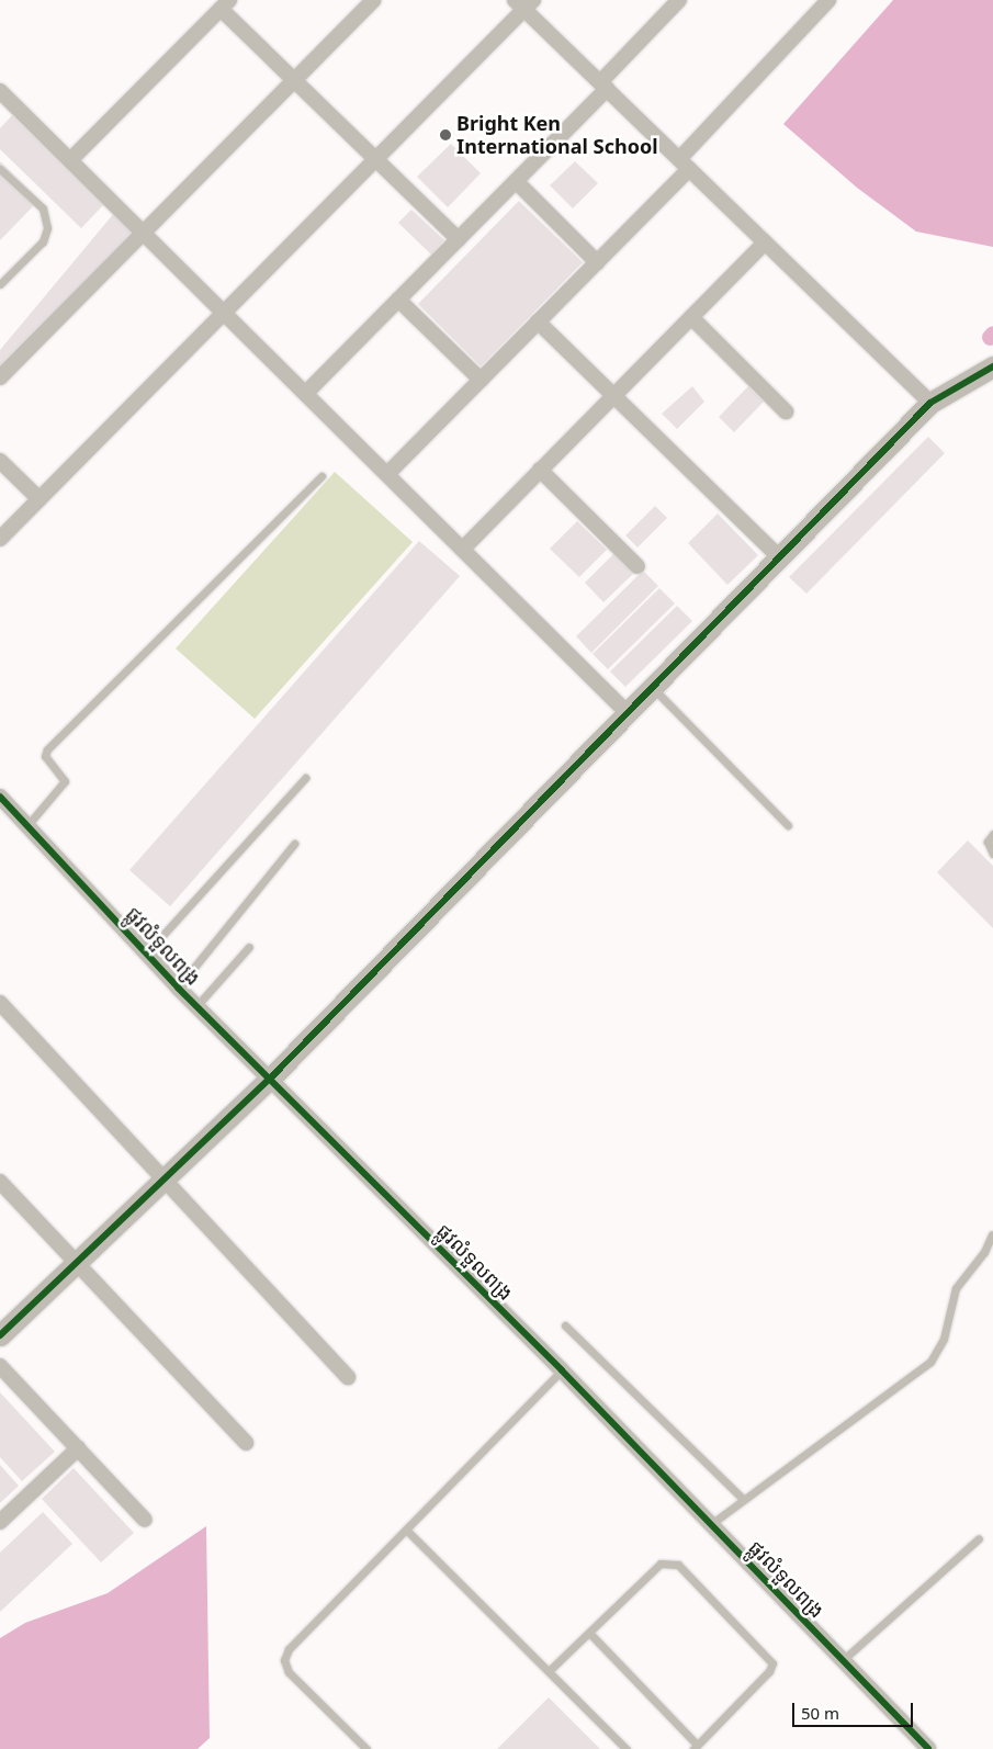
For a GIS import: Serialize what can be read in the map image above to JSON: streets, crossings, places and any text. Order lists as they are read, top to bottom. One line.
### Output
{"streets":{"street":["ផ្លូវលំទួលពង្រ"]},"places":["Bright Ken International School"],"scale_bar":"50 m"}
